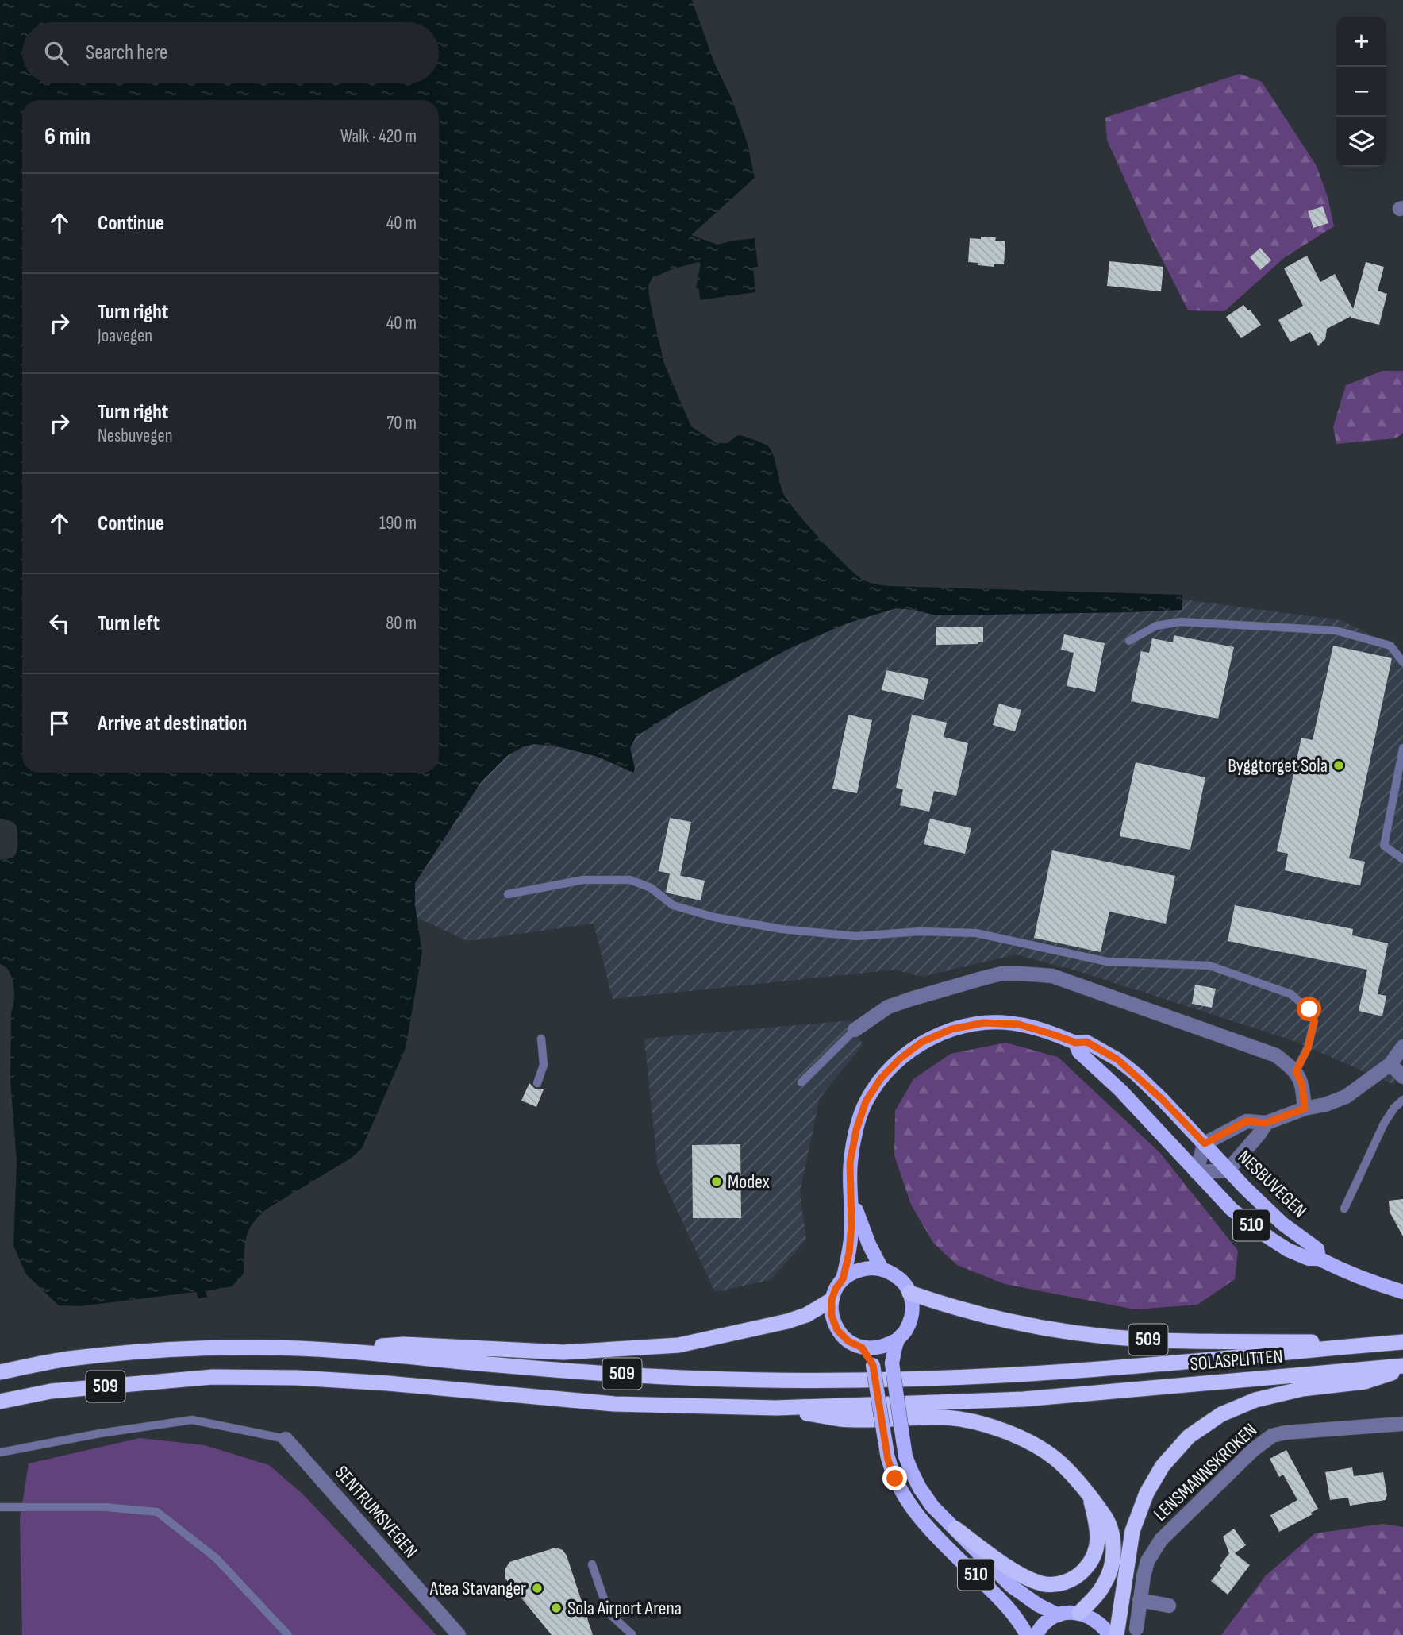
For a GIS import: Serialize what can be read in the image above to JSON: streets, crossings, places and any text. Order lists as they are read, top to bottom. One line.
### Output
{"streets":{"highway":["509","SOLASPLITTEN"],"main road":["NESBUVEGEN","510"],"street":["LENSMANNSKROKEN","SENTRUMSVEGEN"]},"crossings":[["NESBUVEGEN","510"],["510","509"],["509","SOLASPLITTEN"]],"places":["Byggtorget Sola","Modex","Atea Stavanger","Sola Airport Arena"],"page":{"map_buttons":["+","−"],"search":"Search here","heading":["6 min","Walk · 420 m"],"list":[["Continue","40 m"],["Turn right","Joavegen","40 m"],["Turn right","Nesbuvegen","70 m"],["Continue","190 m"],["Turn left","80 m"],"Arrive at destination"]}}
